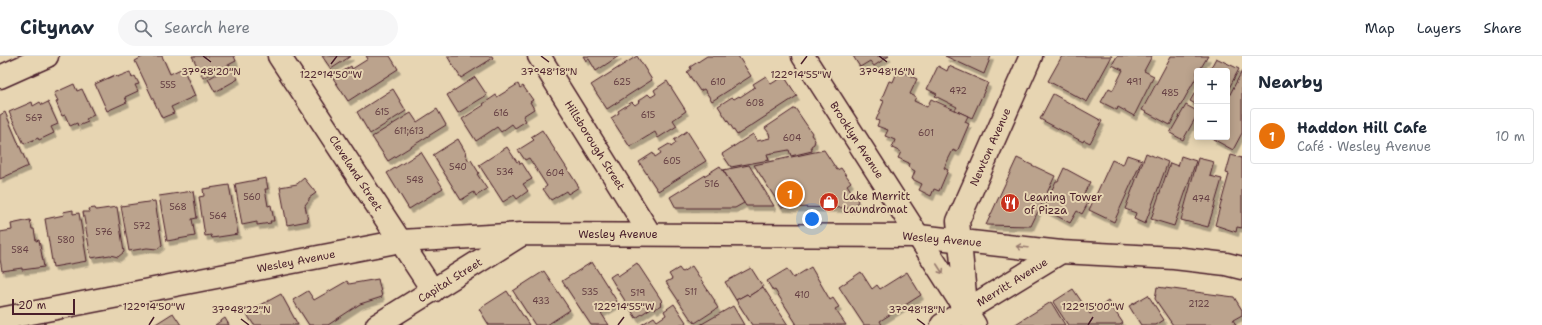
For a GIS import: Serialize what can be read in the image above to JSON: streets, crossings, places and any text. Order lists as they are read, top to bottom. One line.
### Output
{"streets":{"street":["Brooklyn Avenue","Hillsborough Street","Newton Avenue","Cleveland Street","Wesley Avenue","Capital Street","Merritt Avenue"]},"crossings":[["Brooklyn Avenue","Newton Avenue"],["Brooklyn Avenue","Wesley Avenue"],["Brooklyn Avenue","Merritt Avenue"],["Hillsborough Street","Wesley Avenue"],["Newton Avenue","Wesley Avenue"],["Newton Avenue","Merritt Avenue"],["Cleveland Street","Wesley Avenue"],["Cleveland Street","Capital Street"],["Wesley Avenue","Capital Street"],["Wesley Avenue","Merritt Avenue"]],"places":{"shop":["Lake Merritt Laundromat"],"restaurant":["Leaning Tower of Pizza"]},"house_numbers":["625","610","491","555","472","485","608","615","616","615","567","611;613","601","604","605","540","534","604","548","516","560","474","568","564","572","576","580","584","535","511","519","410","433","2122"],"scale_bar":"20 m","page":{"header":"Citynav","search":"Search here","nav":["Map","Layers","Share"],"heading":"Nearby","map_buttons":["+","−"],"list":[{"mark":"1","name":"Haddon Hill Cafe","note":"Café · Wesley Avenue","value":"10 m"}],"pins":"1","scale":"20 m"},"coordinates":["37°48'20\"N","37°48'18\"N","37°48'16\"N","122°14'50\"W","122°14'55\"W","122°15'00\"W","37°48'22\"N"]}
